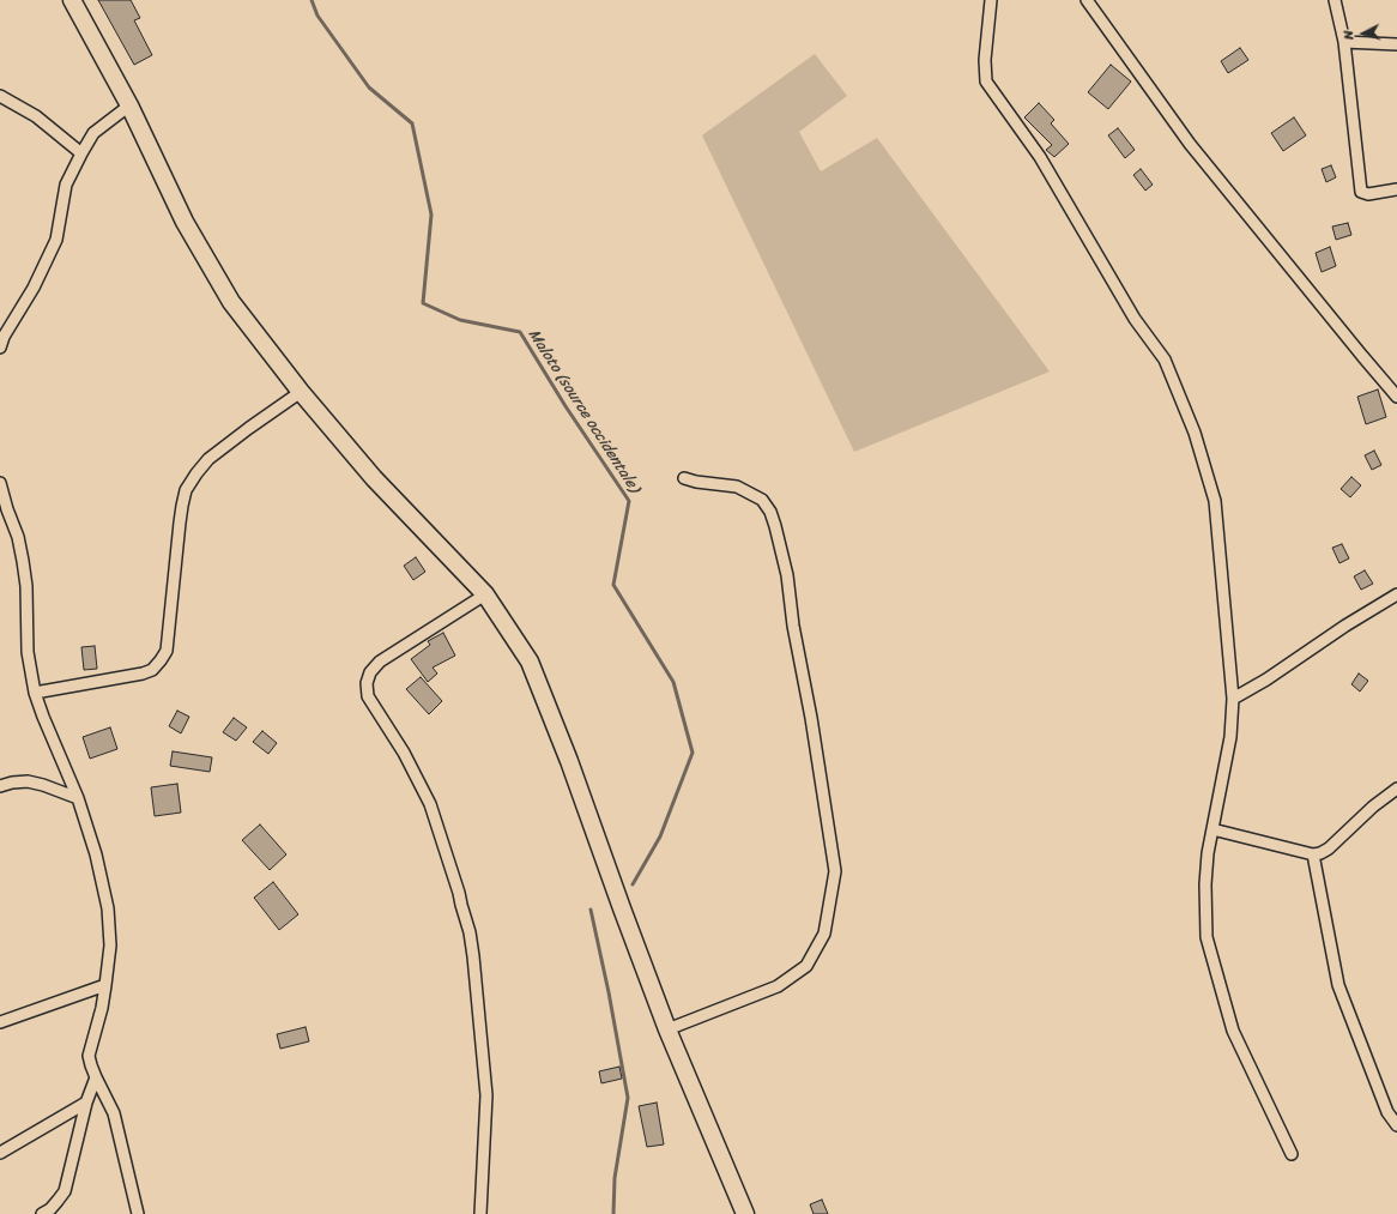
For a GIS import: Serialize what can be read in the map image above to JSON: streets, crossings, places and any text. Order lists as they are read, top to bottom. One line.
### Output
{"water":["Maloto (source occidentale)"],"north":"left"}
